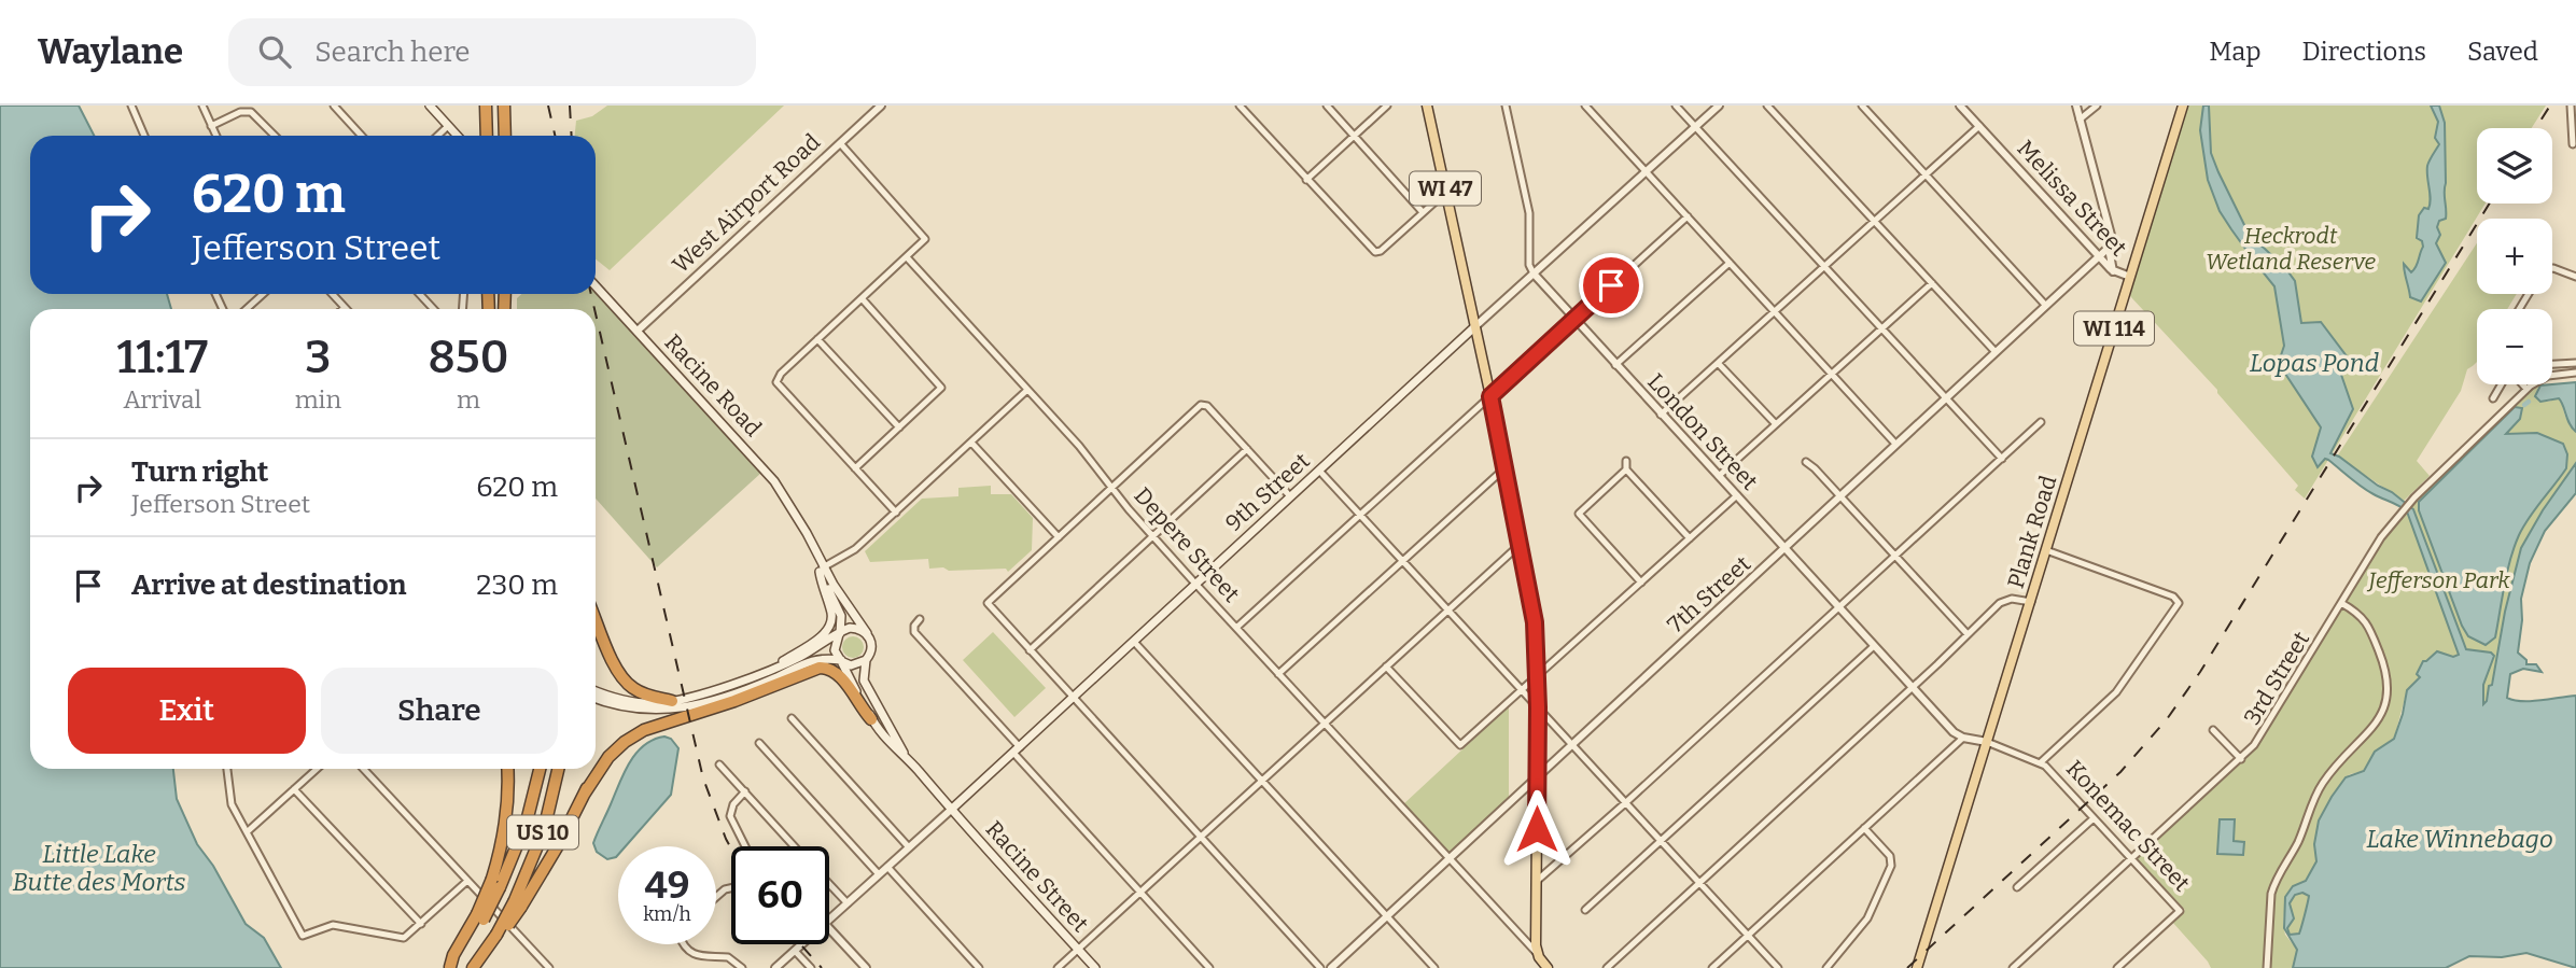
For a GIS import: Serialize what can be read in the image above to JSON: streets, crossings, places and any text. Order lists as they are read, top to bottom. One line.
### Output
{"streets":{"highway":["US 10"],"main road":["WI 47","WI 114","Racine Road","9th Street","Plank Road","Depere Street","Racine Street"],"street":["Melissa Street","West Airport Road","London Street","7th Street","3rd Street","Konemac Street"]},"crossings":[["WI 47","9th Street"],["WI 47","Depere Street"],["WI 47","7th Street"],["Melissa Street","Plank Road"],["Melissa Street","7th Street"],["West Airport Road","Racine Road"],["London Street","9th Street"],["London Street","7th Street"],["London Street","Konemac Street"],["9th Street","Depere Street"],["9th Street","Racine Street"],["Plank Road","Konemac Street"],["Depere Street","7th Street"],["3rd Street","Konemac Street"]],"water":["Lopas Pond","Lake Winnebago","Little Lake Butte des Morts"],"parks":["Heckrodt Wetland Reserve","Jefferson Park"],"page":{"header":"Waylane","search":"Search here","nav":["Map","Directions","Saved"],"map_buttons":["+","−"],"turn":["620 m","Jefferson Street"],"eta":["11:17","Arrival","3","min","850","m"],"list":[{"name":"Turn right","note":"Jefferson Street","value":"620 m"},{"name":"Arrive at destination","value":"230 m"}],"buttons":["Exit","Share"],"speed":"49 km/h","limit":"60"}}
